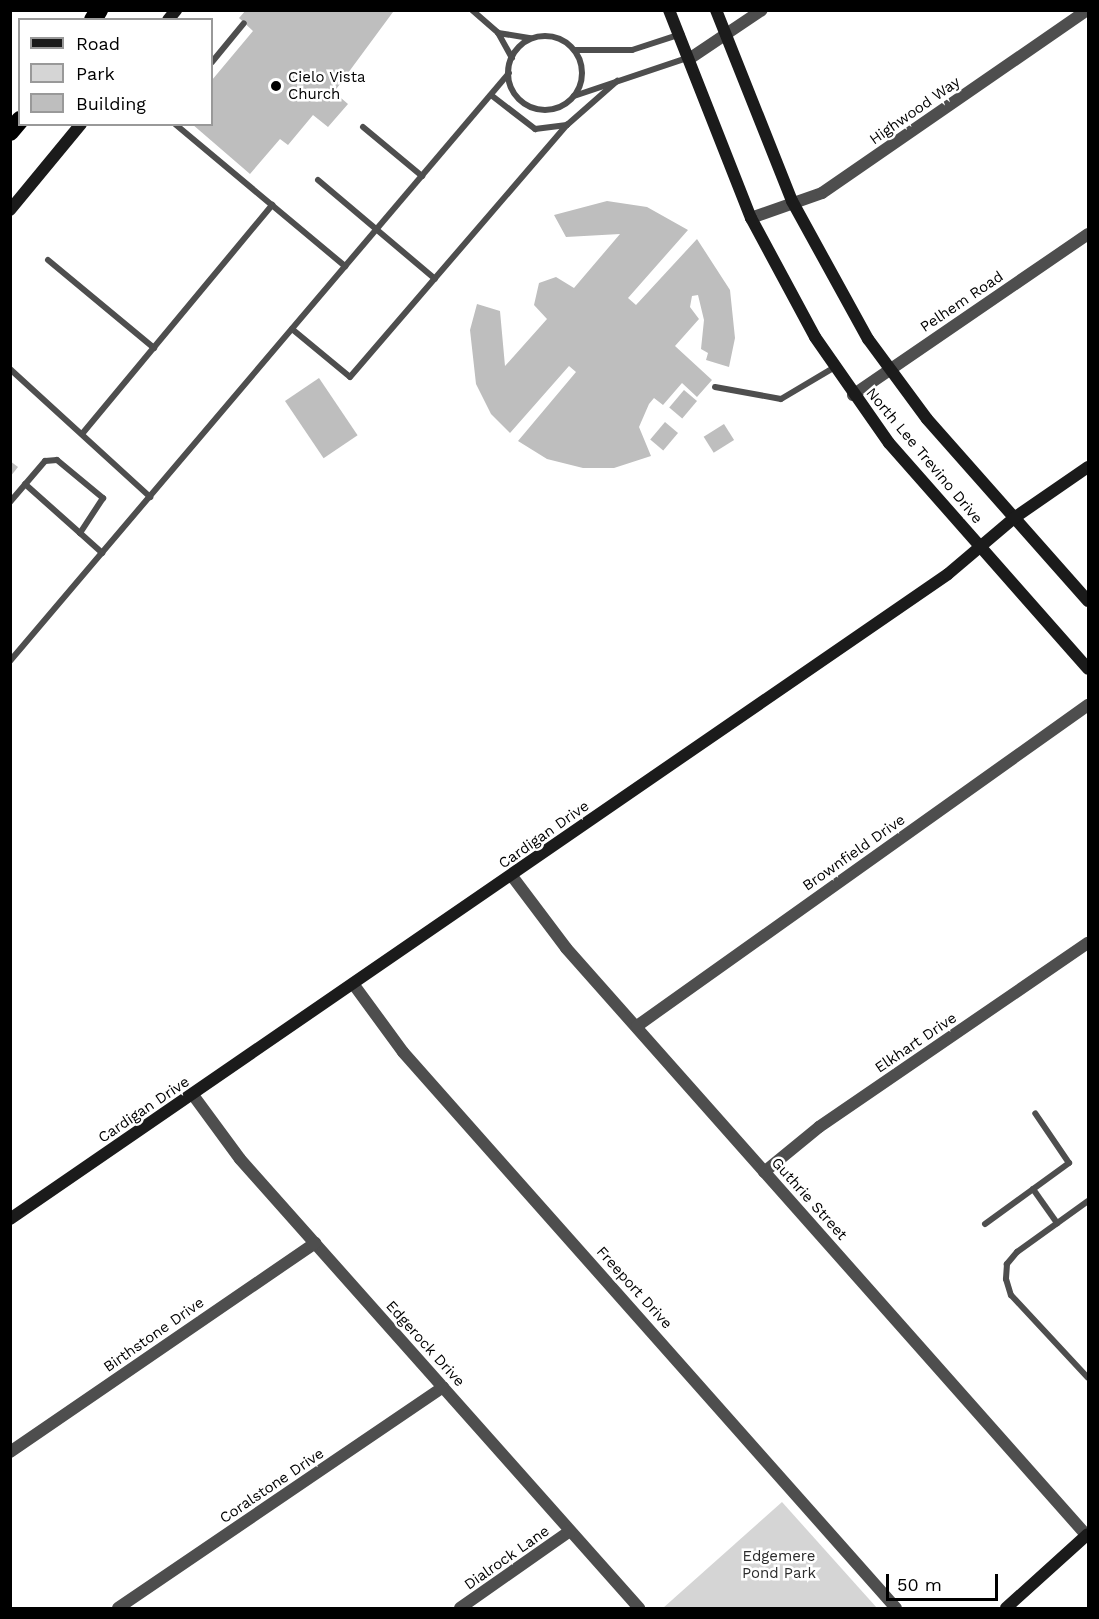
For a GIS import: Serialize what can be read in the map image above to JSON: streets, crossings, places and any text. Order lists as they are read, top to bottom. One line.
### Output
{"streets":{"main road":["North Lee Trevino Drive","Cardigan Drive"],"street":["Highwood Way","Pelhem Road","Brownfield Drive","Elkhart Drive","Guthrie Street","Freeport Drive","Birthstone Drive","Edgerock Drive","Coralstone Drive","Dialrock Lane"]},"crossings":[["Highwood Way","North Lee Trevino Drive"],["Pelhem Road","North Lee Trevino Drive"],["North Lee Trevino Drive","Cardigan Drive"],["Cardigan Drive","Guthrie Street"],["Cardigan Drive","Freeport Drive"],["Cardigan Drive","Edgerock Drive"],["Brownfield Drive","Guthrie Street"],["Elkhart Drive","Guthrie Street"],["Birthstone Drive","Edgerock Drive"],["Edgerock Drive","Coralstone Drive"],["Edgerock Drive","Dialrock Lane"]],"parks":["Edgemere Pond Park"],"places":["Cielo Vista Church"],"legend":["Road","Park","Building"],"scale_bar":"50 m"}
